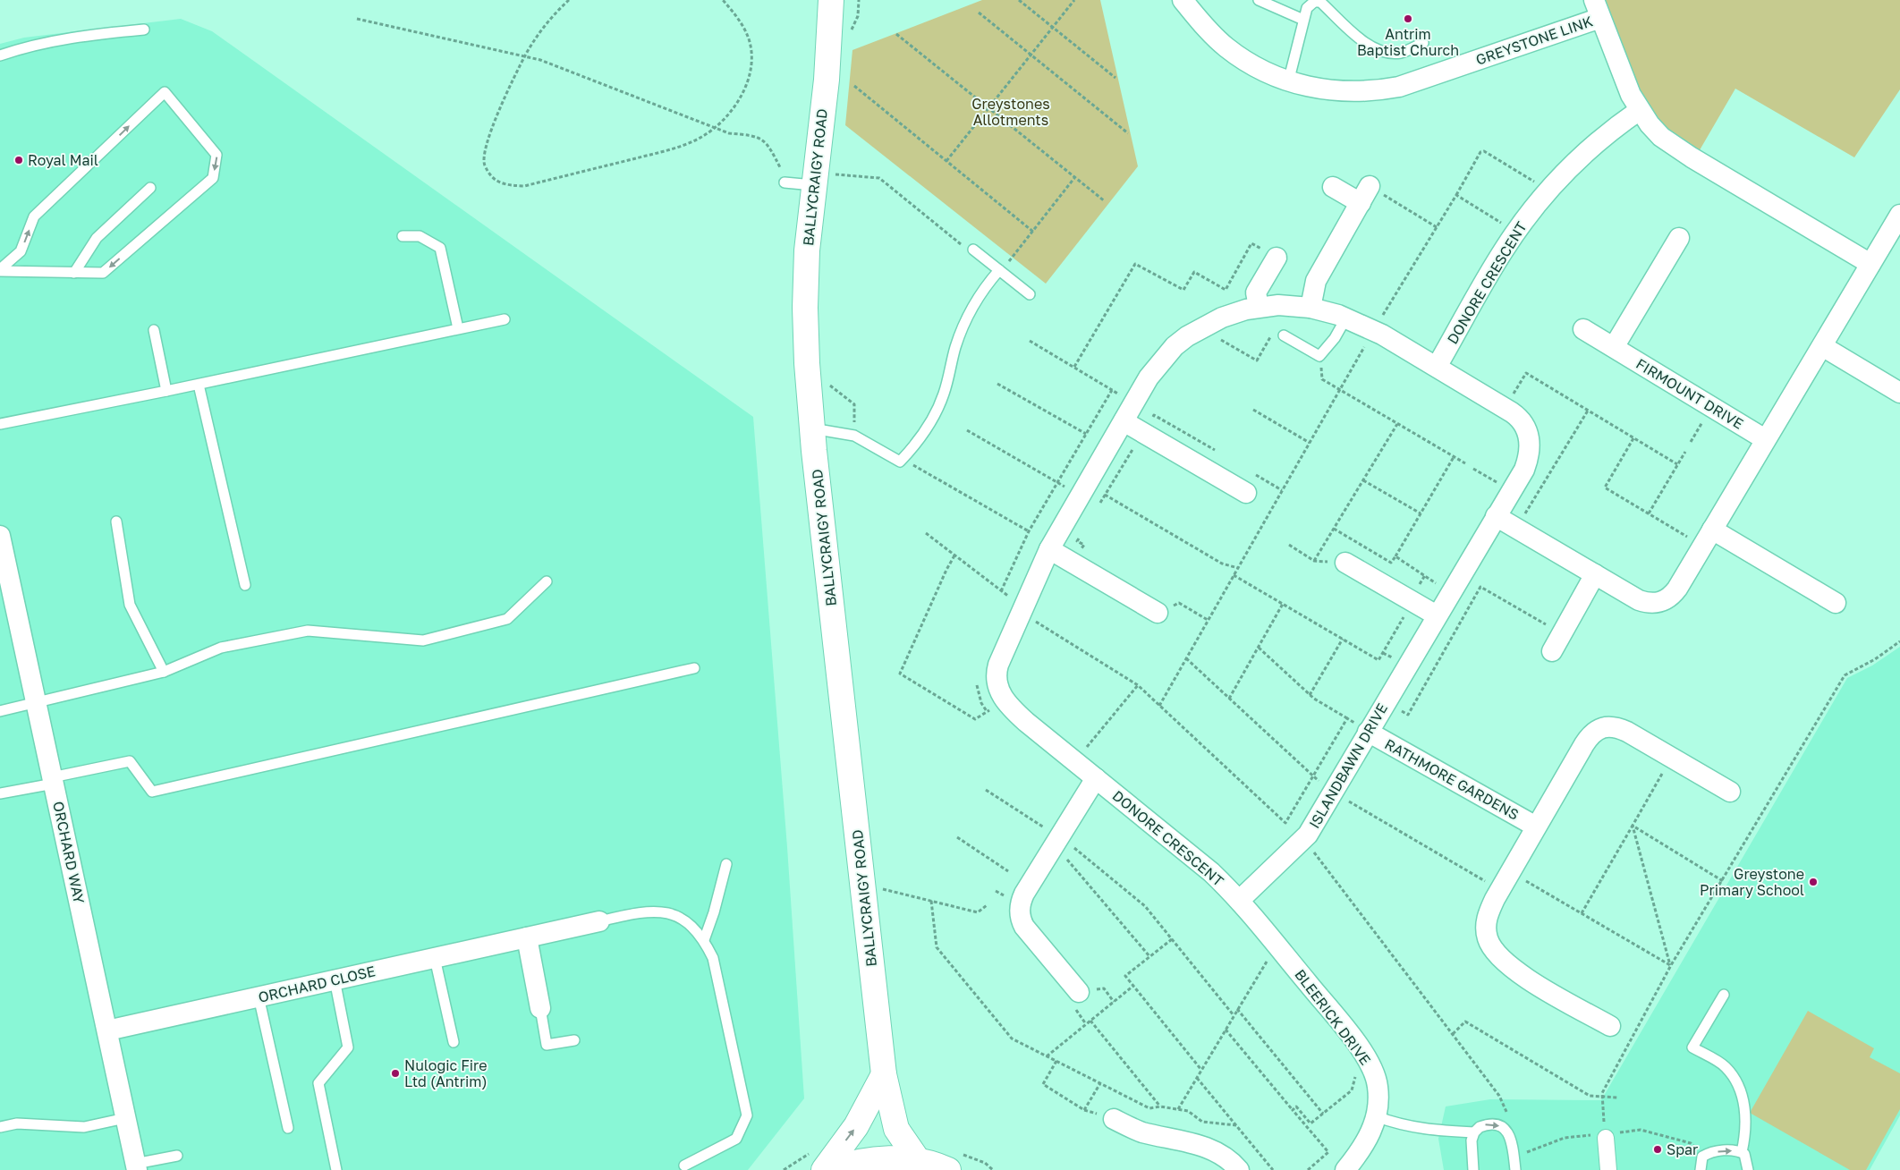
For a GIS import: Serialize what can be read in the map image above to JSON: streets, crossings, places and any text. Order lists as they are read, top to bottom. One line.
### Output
{"streets":{"main road":["BALLYCRAIGY ROAD"],"street":["GREYSTONE LINK","DONORE CRESCENT","FIRMOUNT DRIVE","ISLANDBAWN DRIVE","RATHMORE GARDENS","ORCHARD WAY","ORCHARD CLOSE","BLEERICK DRIVE"]},"crossings":[["DONORE CRESCENT","ISLANDBAWN DRIVE"],["DONORE CRESCENT","BLEERICK DRIVE"],["ISLANDBAWN DRIVE","RATHMORE GARDENS"],["ISLANDBAWN DRIVE","BLEERICK DRIVE"],["ORCHARD WAY","ORCHARD CLOSE"]],"parks":["Greystones Allotments"],"places":["Antrim Baptist Church","Royal Mail","Greystone Primary School","Nulogic Fire Ltd (Antrim)","Spar"]}
